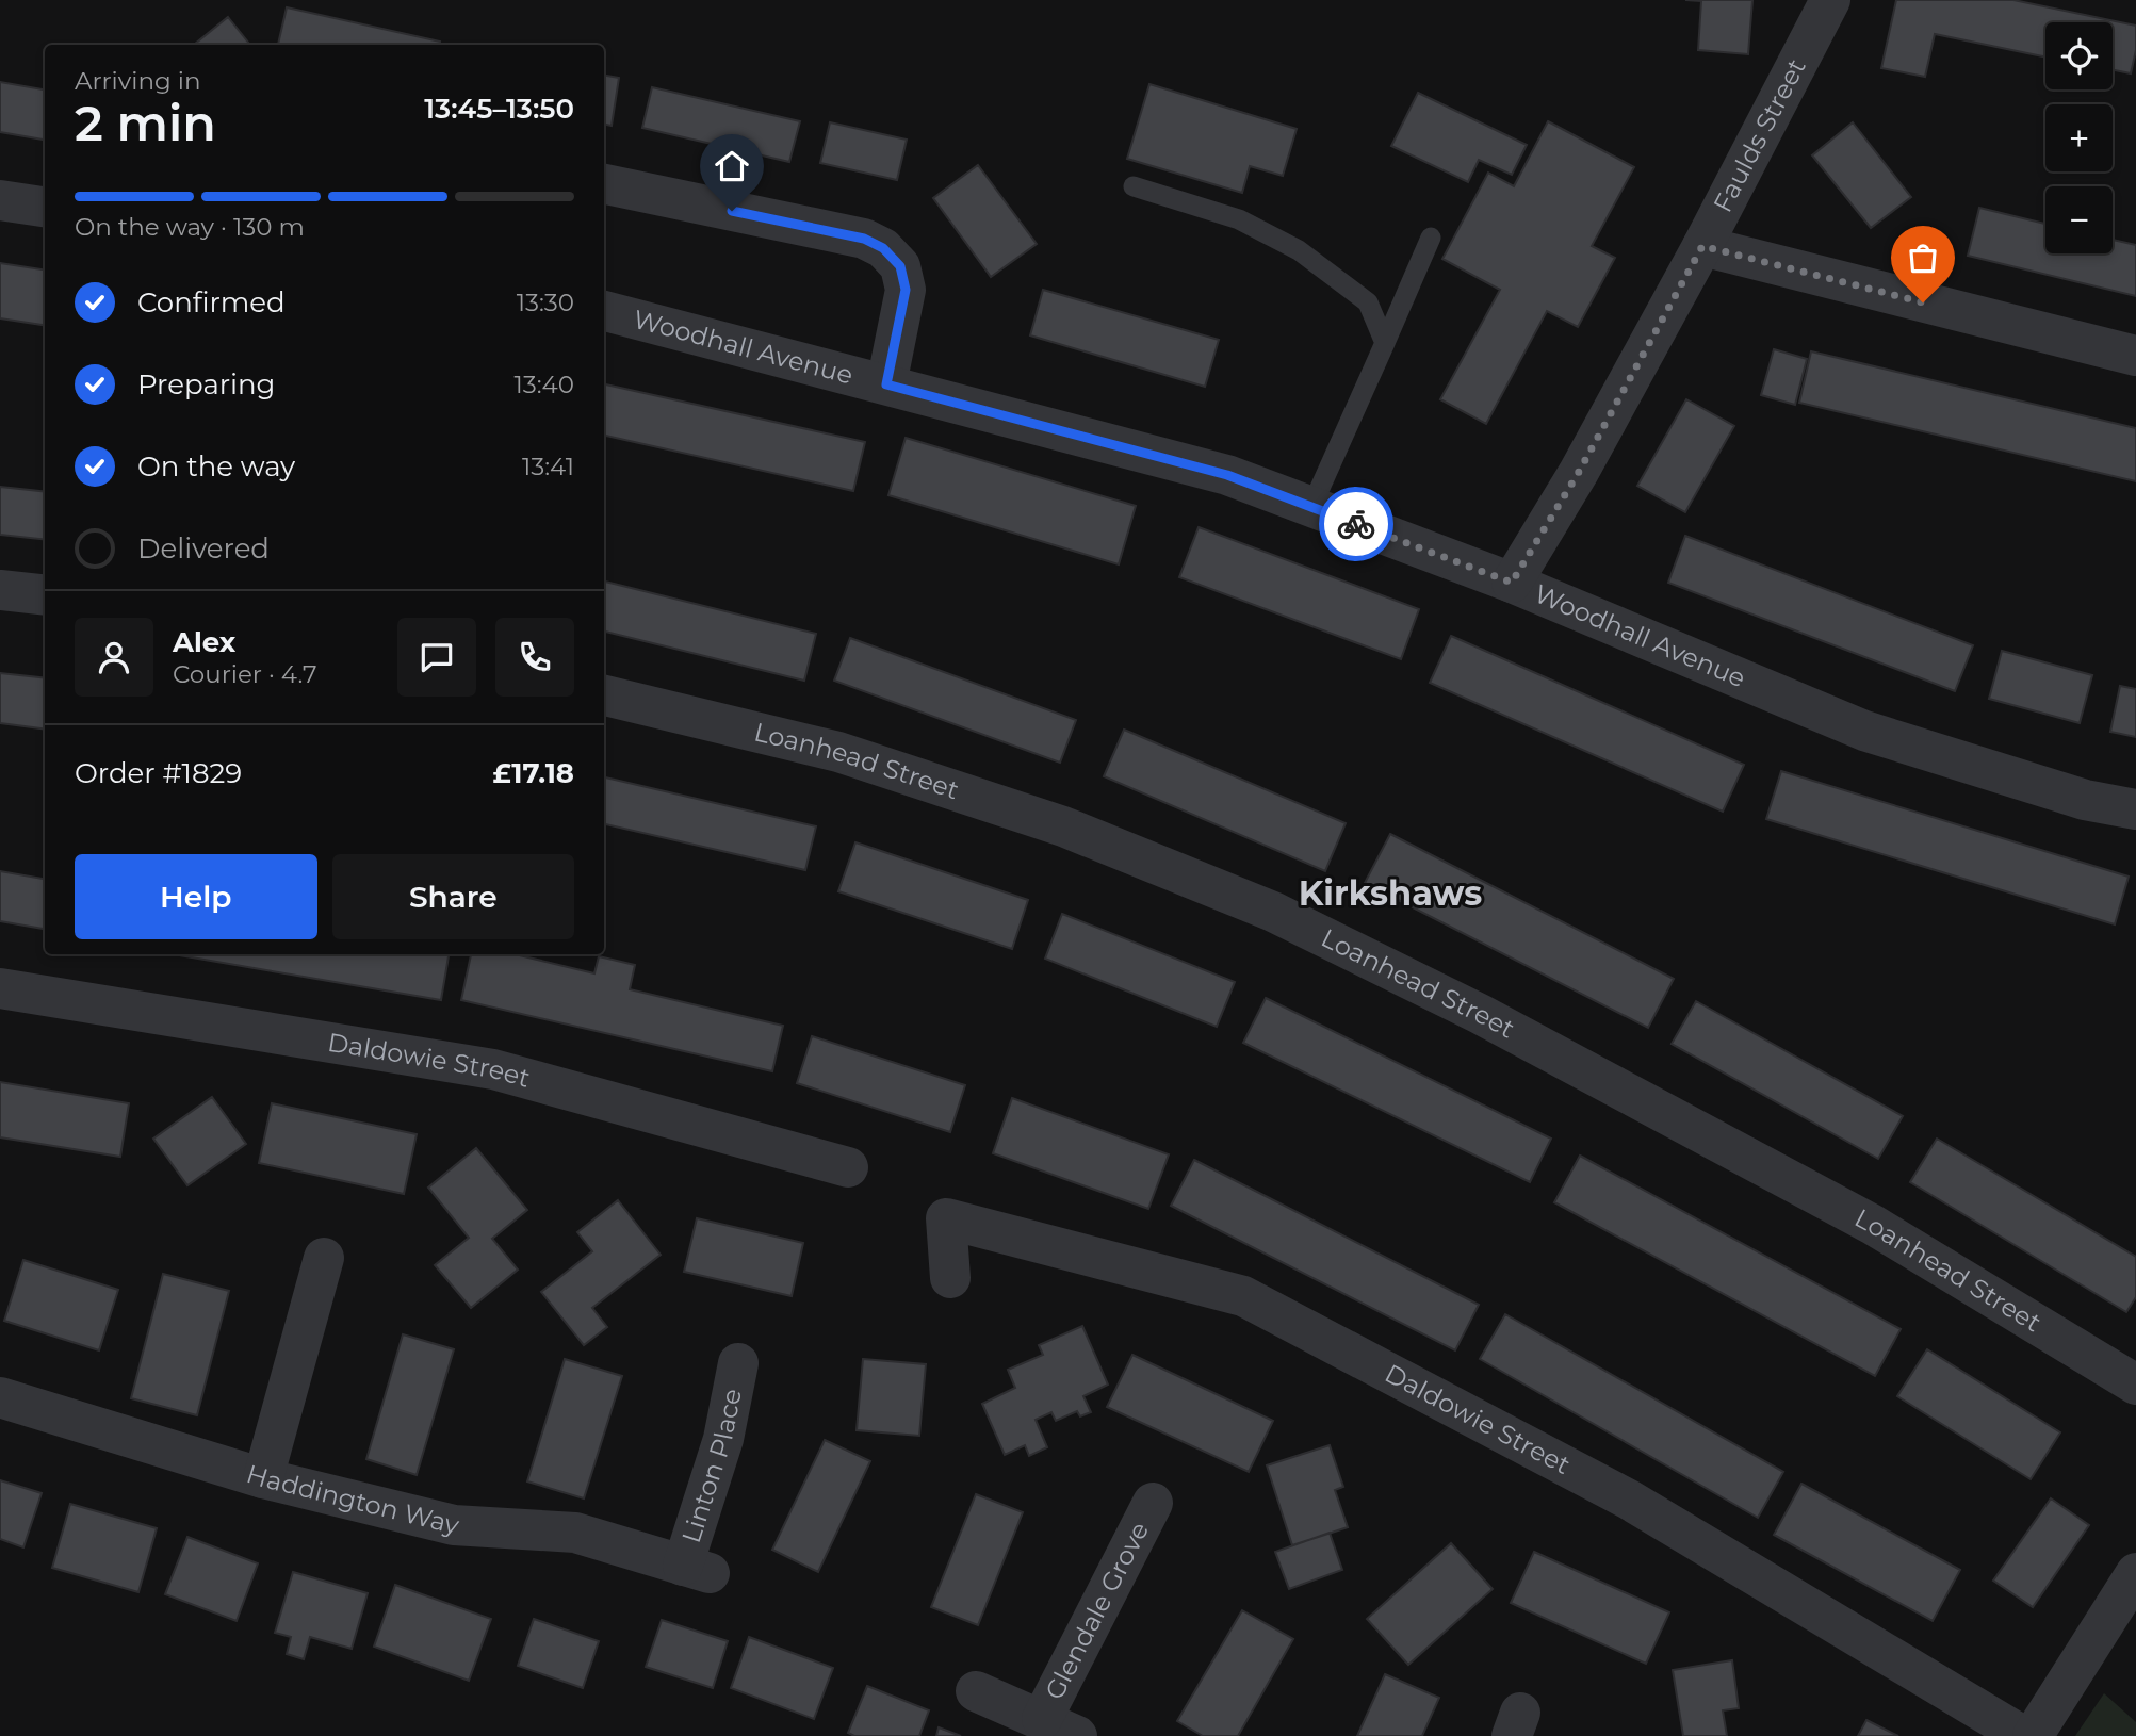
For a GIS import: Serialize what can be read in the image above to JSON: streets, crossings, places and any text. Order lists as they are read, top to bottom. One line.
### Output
{"streets":{"street":["Faulds Street","Woodhall Avenue","Loanhead Street","Daldowie Street","Linton Place","Haddington Way","Glendale Grove"]},"crossings":[["Faulds Street","Woodhall Avenue"],["Linton Place","Haddington Way"]],"districts":["Kirkshaws"],"page":{"map_buttons":["+","−"],"heading":["2 min","Arriving in","13:45–13:50"],"panel":["Alex","Courier · 4.7","Order #1829","£17.18"],"bar":"On the way · 130 m","list":[["Confirmed","13:30"],["Preparing","13:40"],["On the way","13:41"],"Delivered"],"buttons":["Help","Share"]}}
